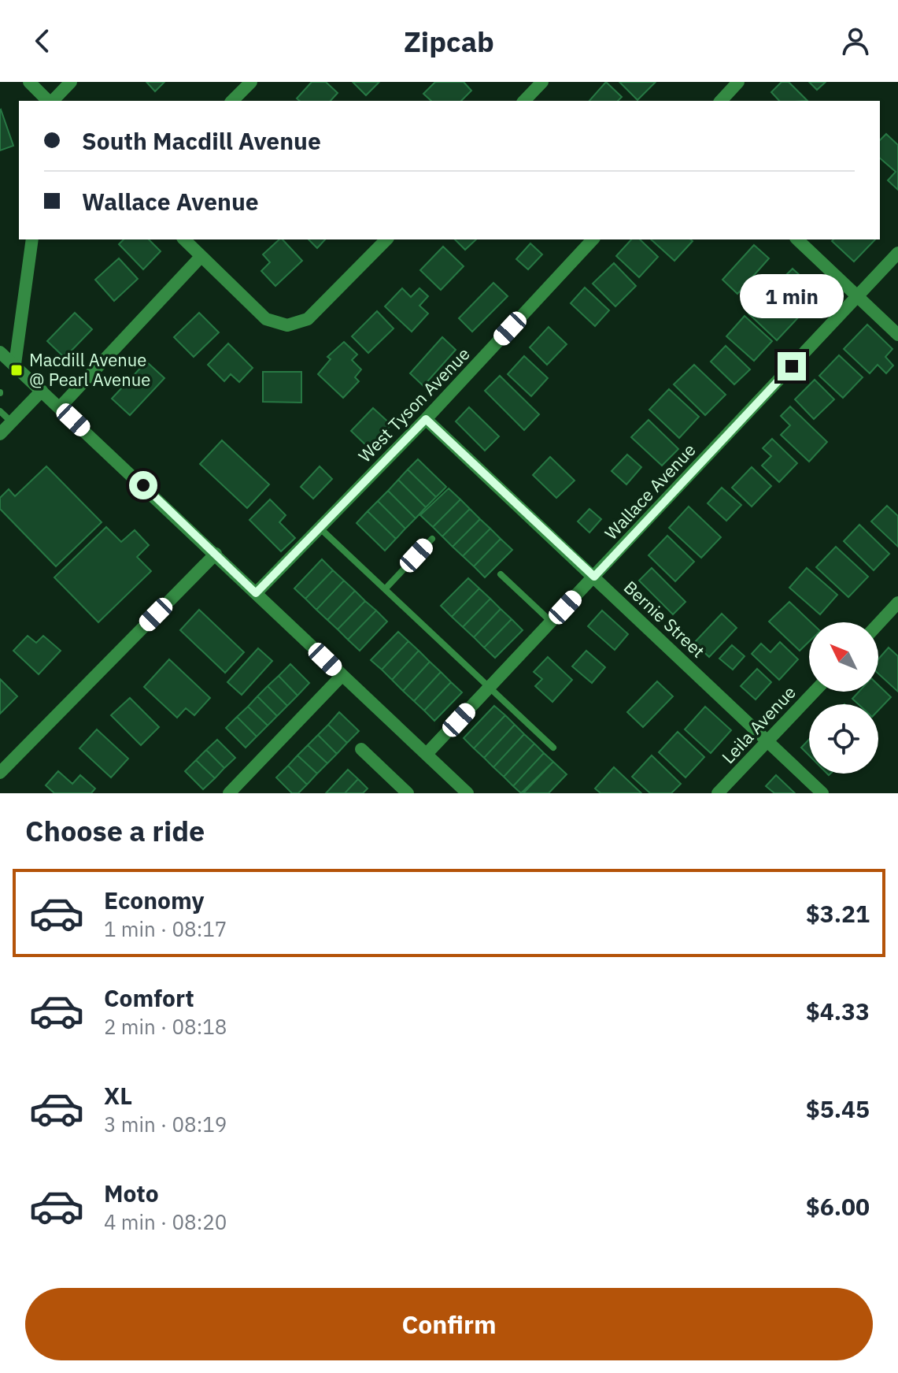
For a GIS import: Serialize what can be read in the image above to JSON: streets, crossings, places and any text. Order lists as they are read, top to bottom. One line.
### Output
{"streets":{"street":["West Tyson Avenue","Wallace Avenue","Bernie Street","Leila Avenue"]},"crossings":[["West Tyson Avenue","Bernie Street"],["Wallace Avenue","Bernie Street"],["Bernie Street","Leila Avenue"]],"places":{"transit":["Macdill Avenue @ Pearl Avenue"]},"north":"top left","page":{"header":"Zipcab","banner":["South Macdill Avenue","Wallace Avenue"],"bubble":"1 min","heading":"Choose a ride","list":[{"name":"Economy","note":"1 min · 08:17","value":"$3.21"},{"name":"Comfort","note":"2 min · 08:18","value":"$4.33"},{"name":"XL","note":"3 min · 08:19","value":"$5.45"},{"name":"Moto","note":"4 min · 08:20","value":"$6.00"}],"buttons":"Confirm"}}
